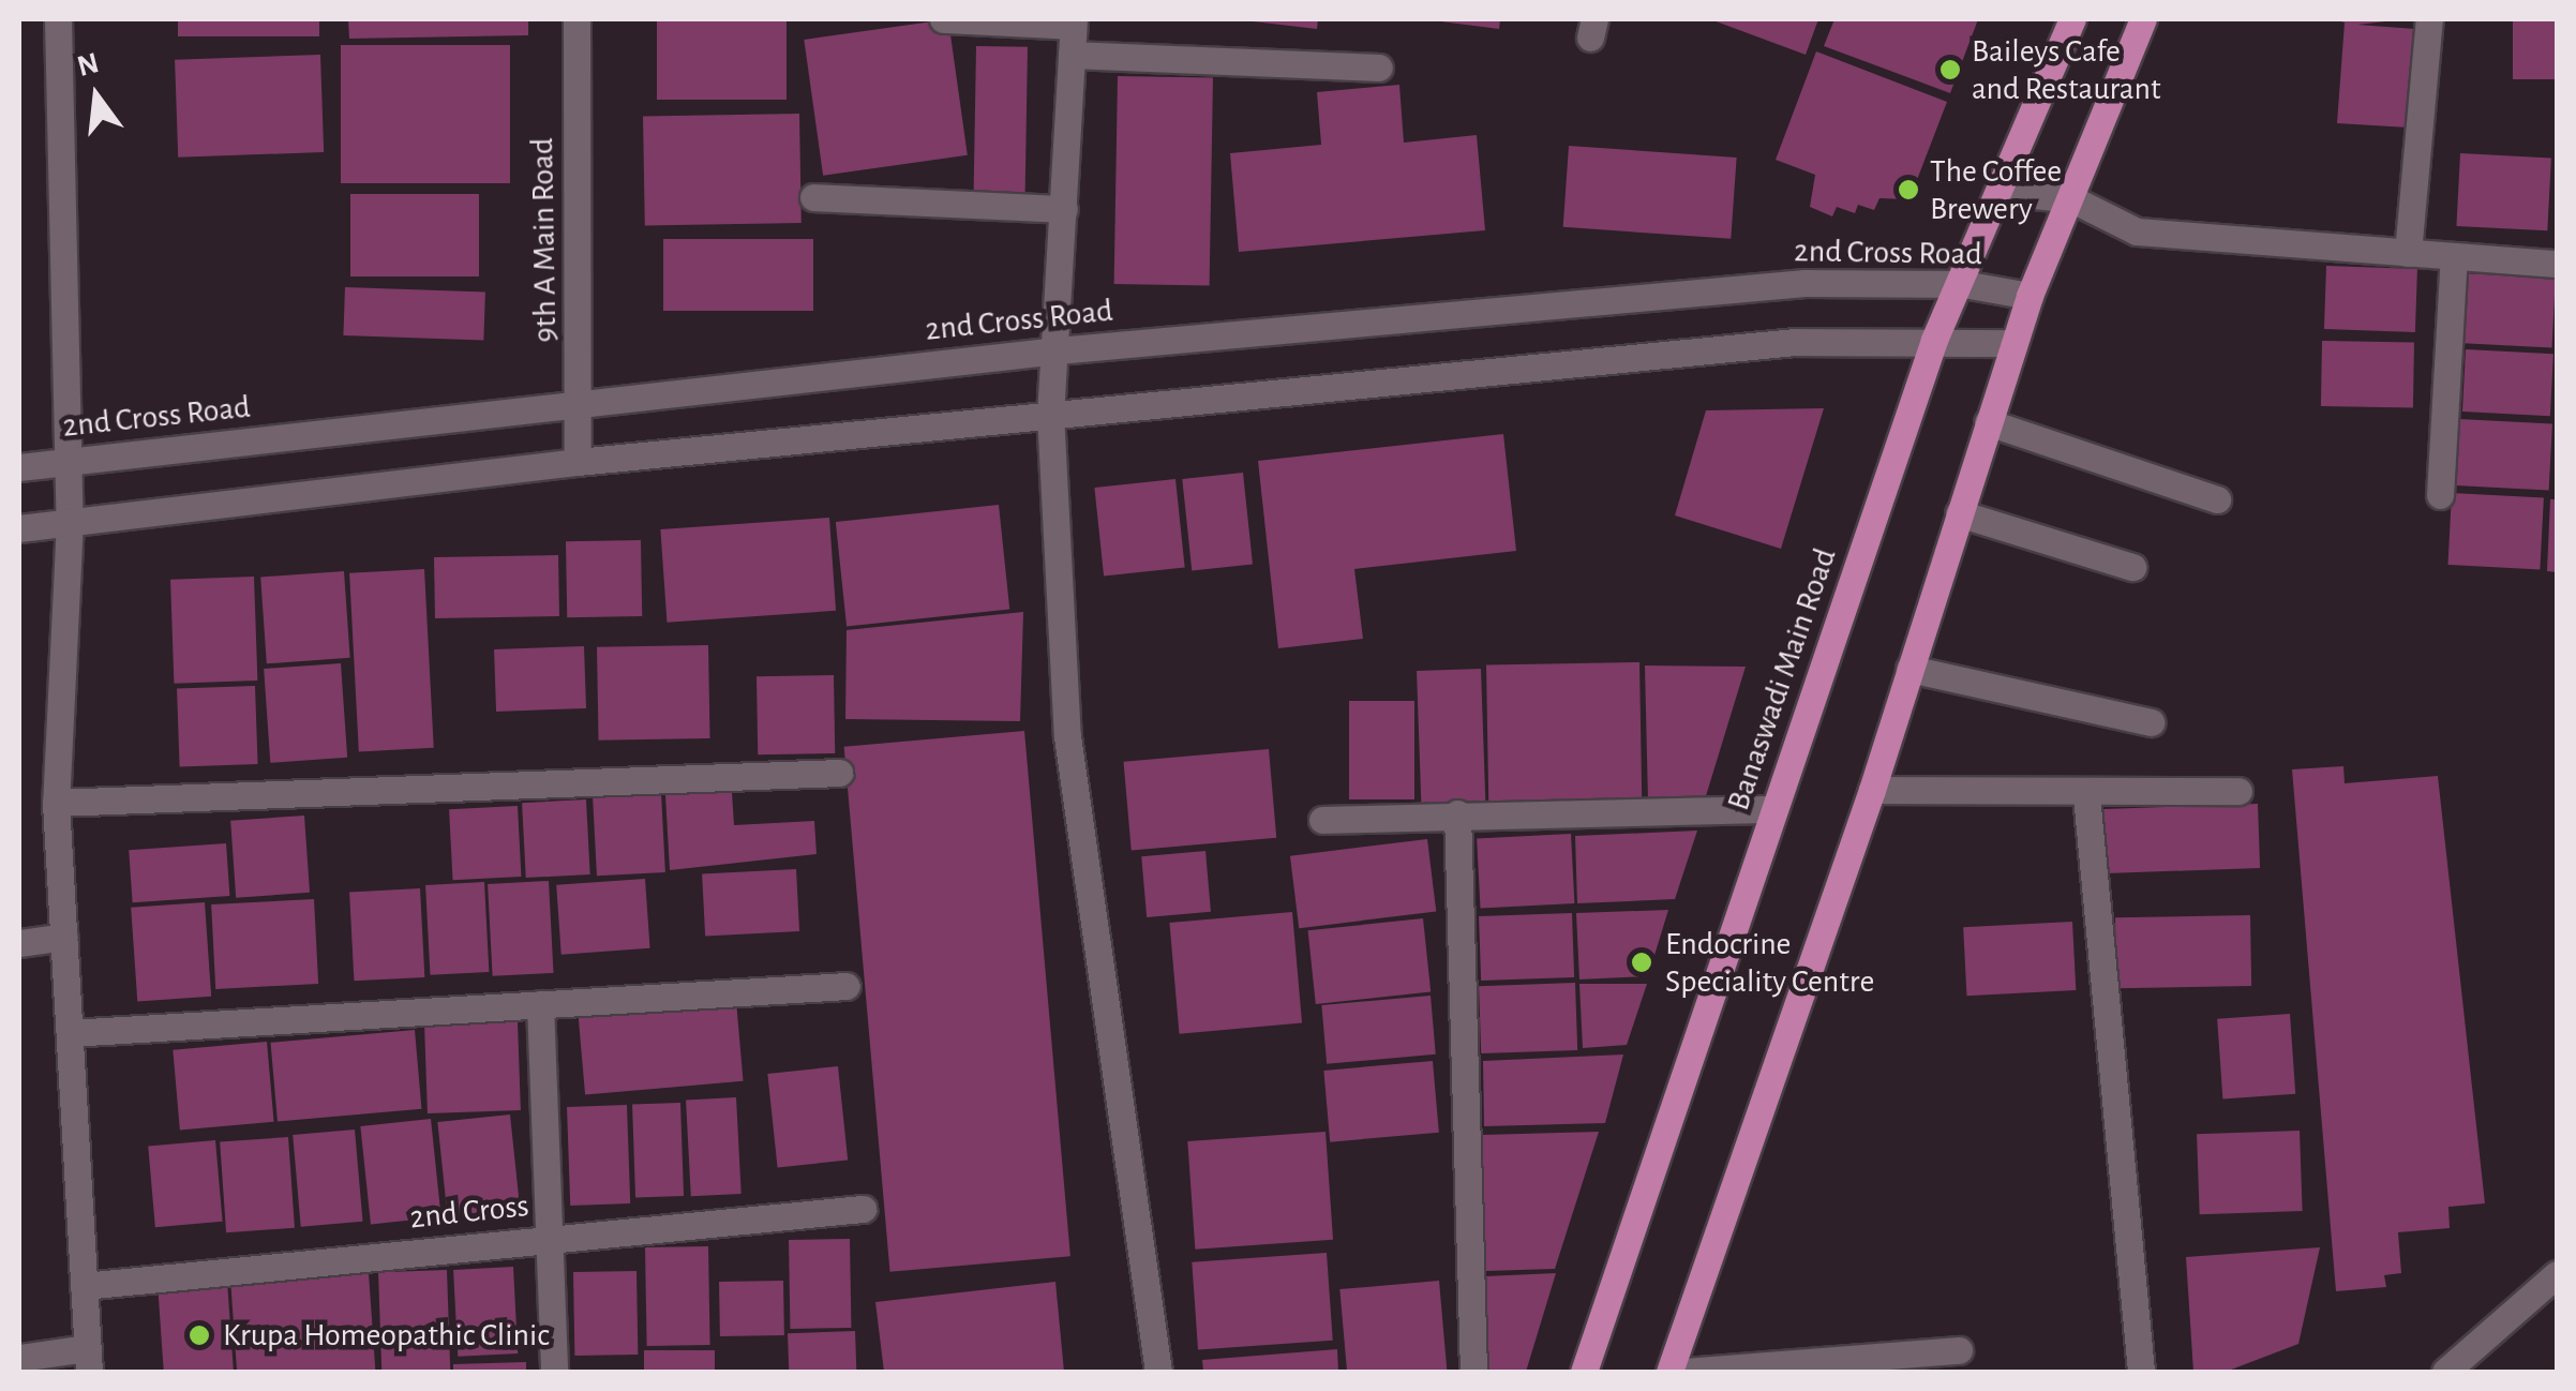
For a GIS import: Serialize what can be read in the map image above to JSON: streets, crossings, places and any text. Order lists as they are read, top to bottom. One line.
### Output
{"streets":{"main road":["Banaswadi Main Road"],"street":["9th A Main Road","2nd Cross Road","2nd Cross"]},"crossings":[["9th A Main Road","2nd Cross Road"],["2nd Cross Road","Banaswadi Main Road"]],"places":["Baileys Cafe and Restaurant","The Coffee Brewery","Endocrine Speciality Centre","Krupa Homeopathic Clinic"],"north":"top"}
